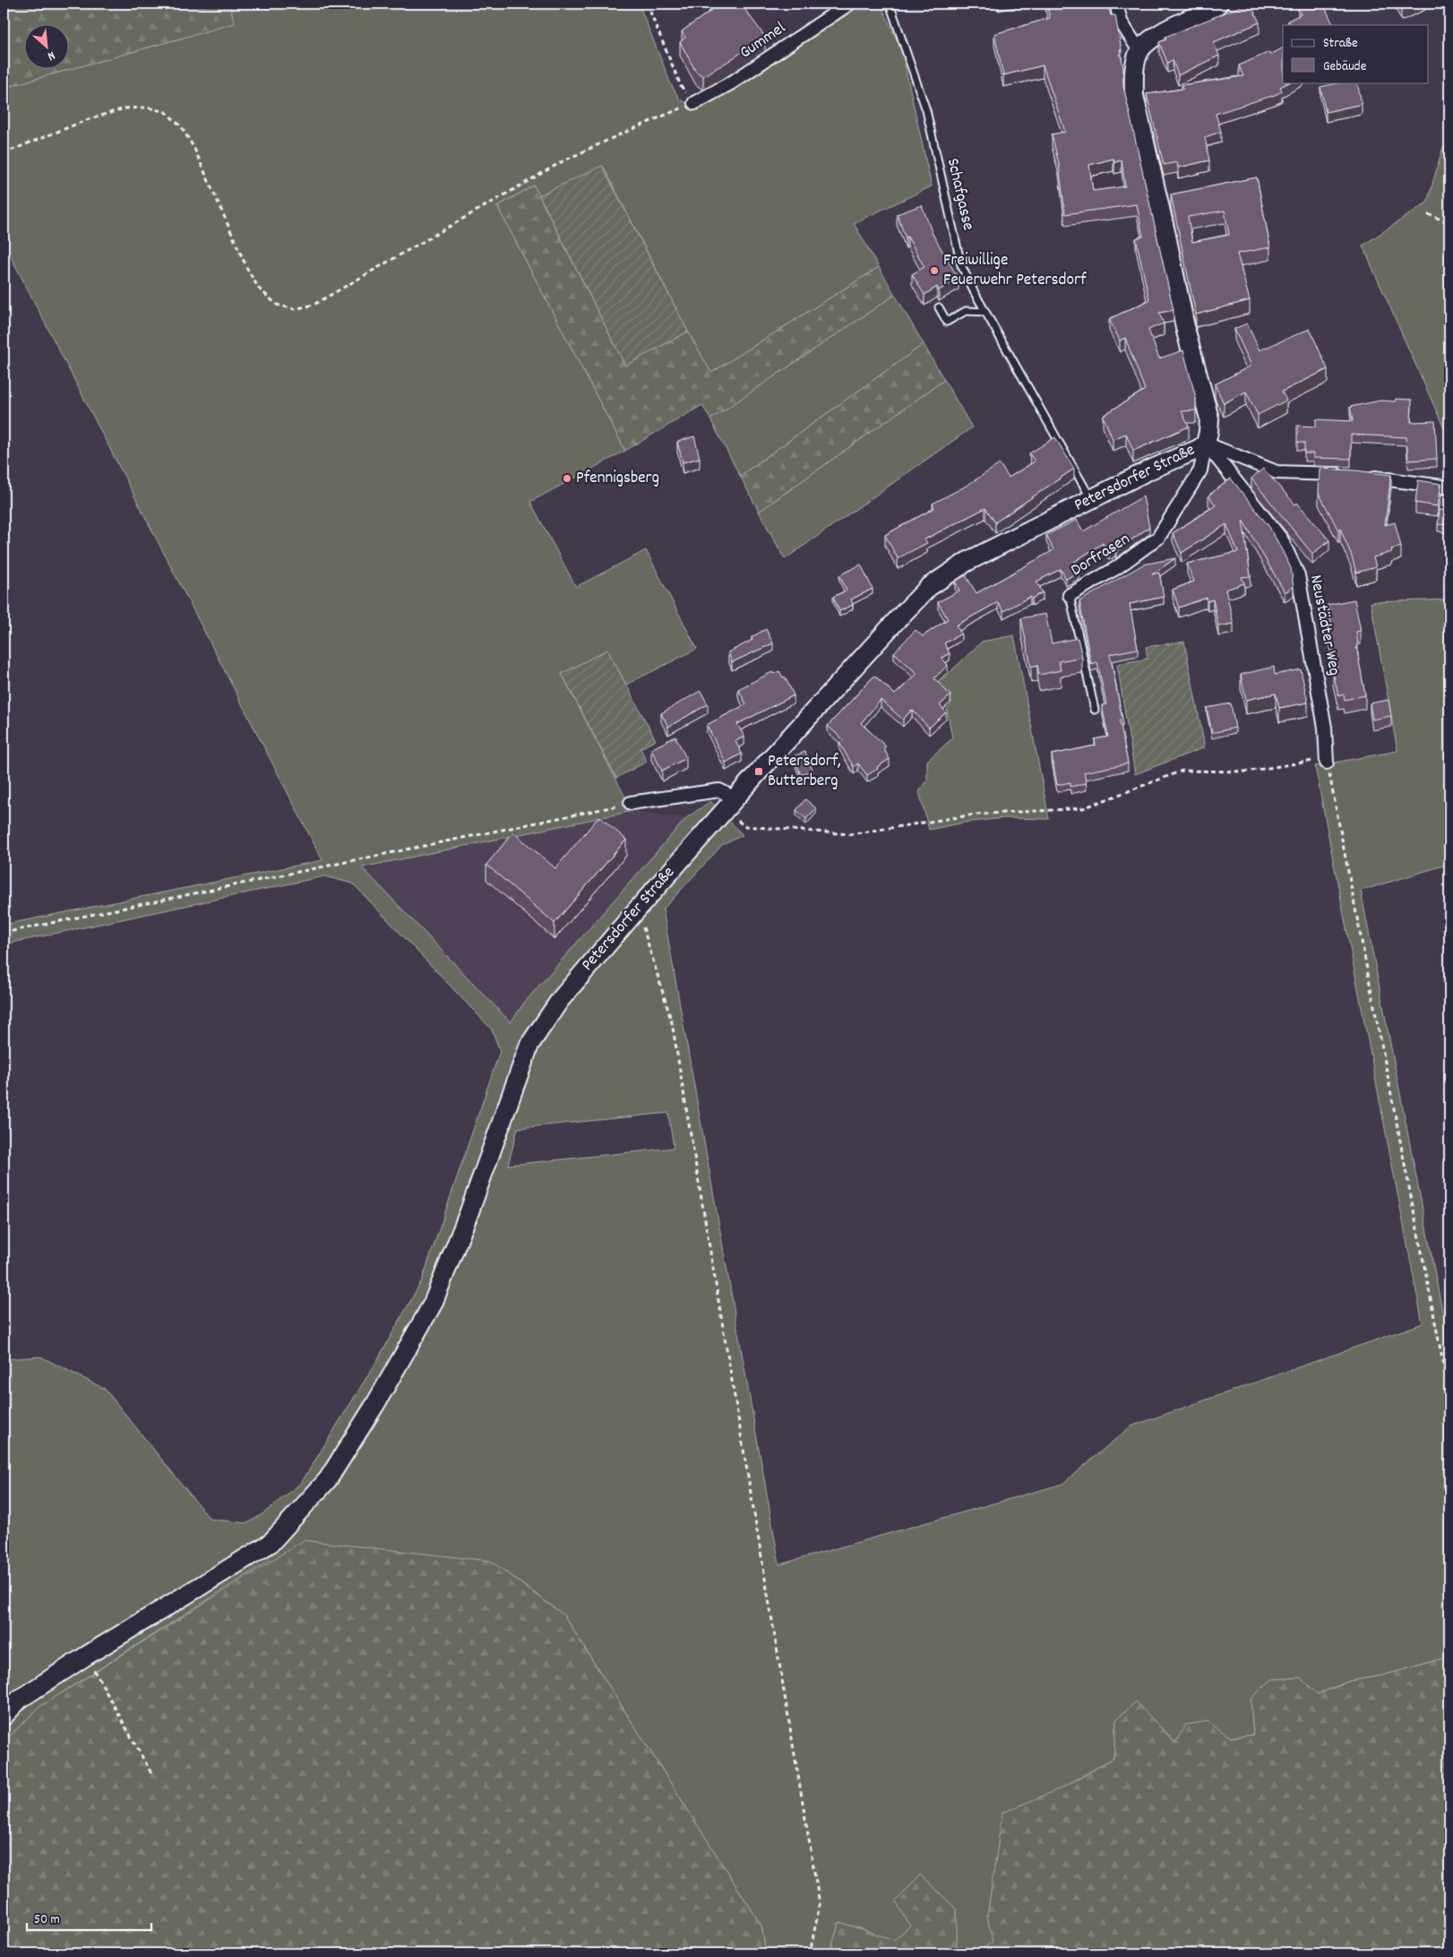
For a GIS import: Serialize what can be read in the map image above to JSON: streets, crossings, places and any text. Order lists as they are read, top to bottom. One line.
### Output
{"streets":{"main road":["Petersdorfer Straße"],"street":["Gummel","Dorfrasen","Neustädter Weg"],"lane":["Schafgasse"]},"crossings":[["Schafgasse","Petersdorfer Straße"],["Petersdorfer Straße","Dorfrasen"],["Petersdorfer Straße","Neustädter Weg"],["Dorfrasen","Neustädter Weg"]],"places":{"other":["Freiwillige Feuerwehr Petersdorf","Pfennigsberg"],"transit":["Petersdorf, Butterberg"]},"legend":["Straße","Gebäude"],"scale_bar":"50 m","north":"bottom right"}
